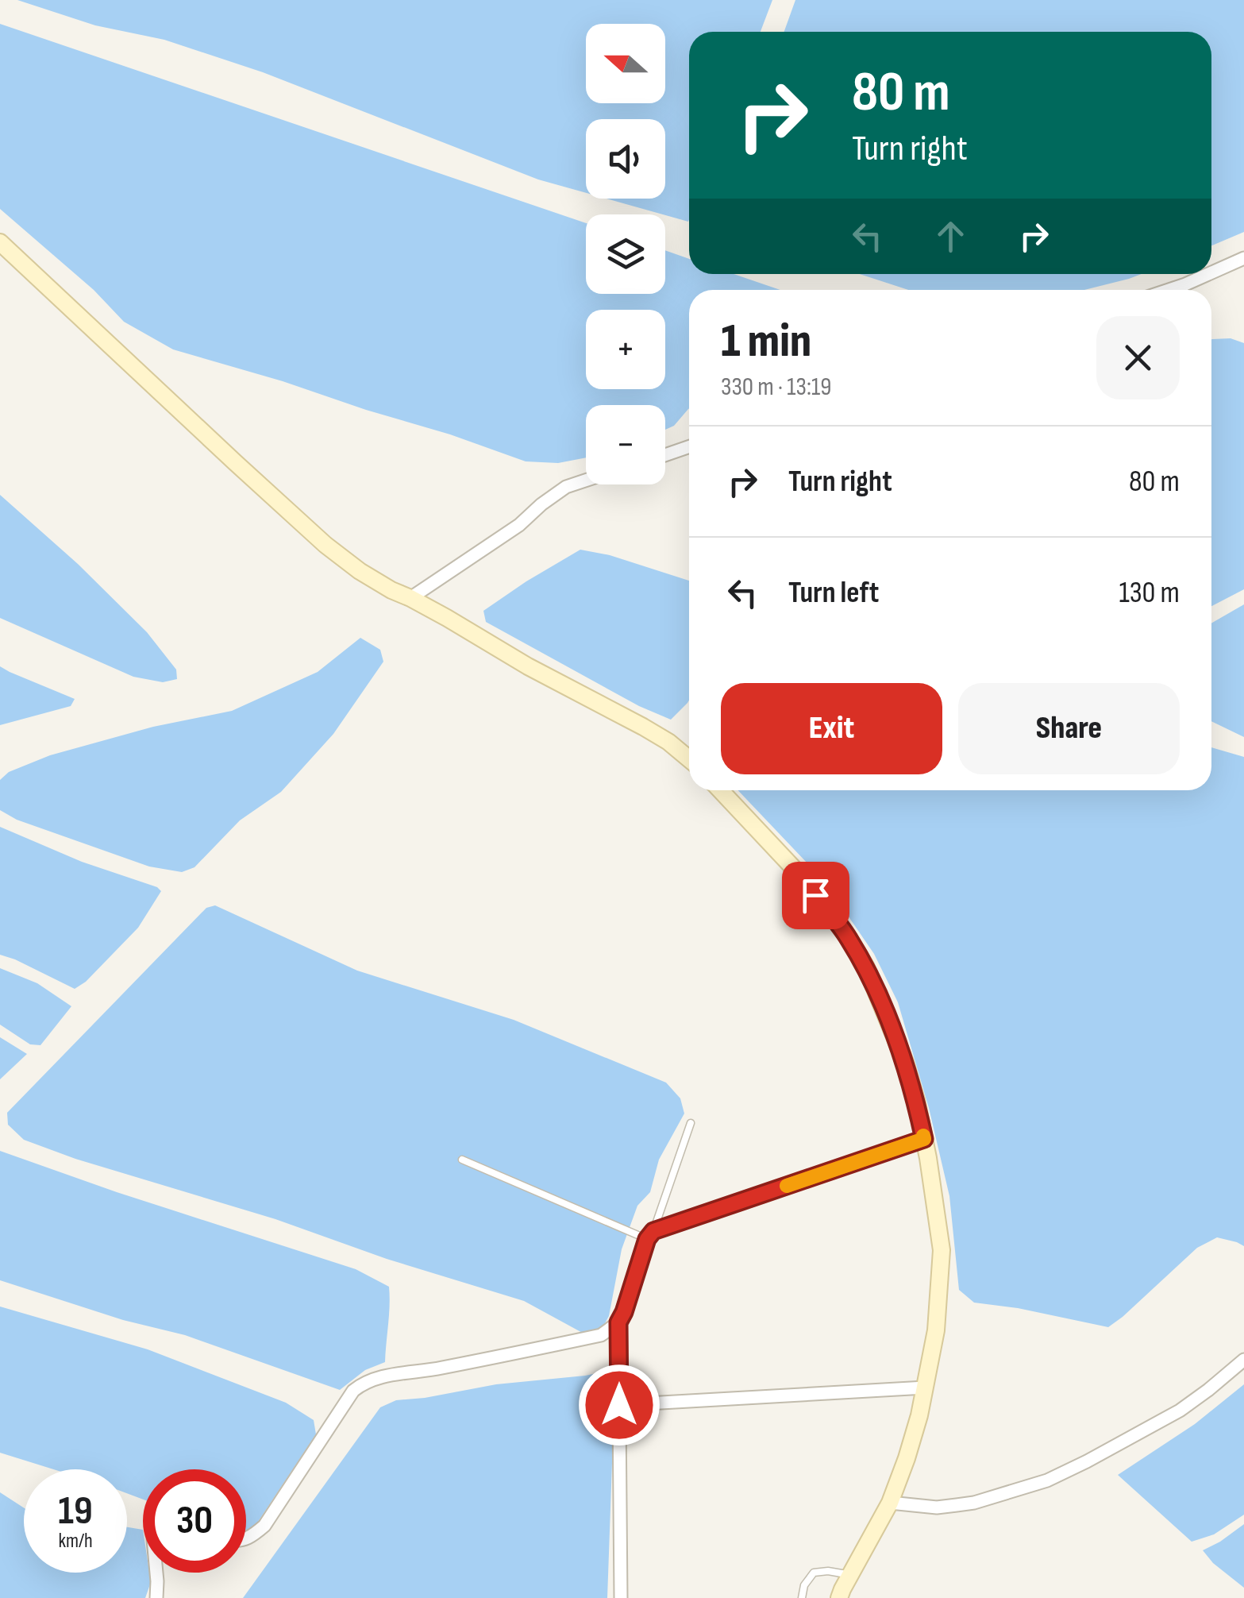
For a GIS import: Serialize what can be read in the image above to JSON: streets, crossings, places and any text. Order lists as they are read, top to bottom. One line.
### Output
{"north":"left","page":{"map_buttons":["+","−"],"turn":["80 m","Turn right"],"heading":["1 min","330 m · 13:19"],"list":[{"name":"Turn right","value":"80 m"},{"name":"Turn left","value":"130 m"}],"buttons":["Exit","Share"],"speed":"19 km/h","limit":"30"}}
